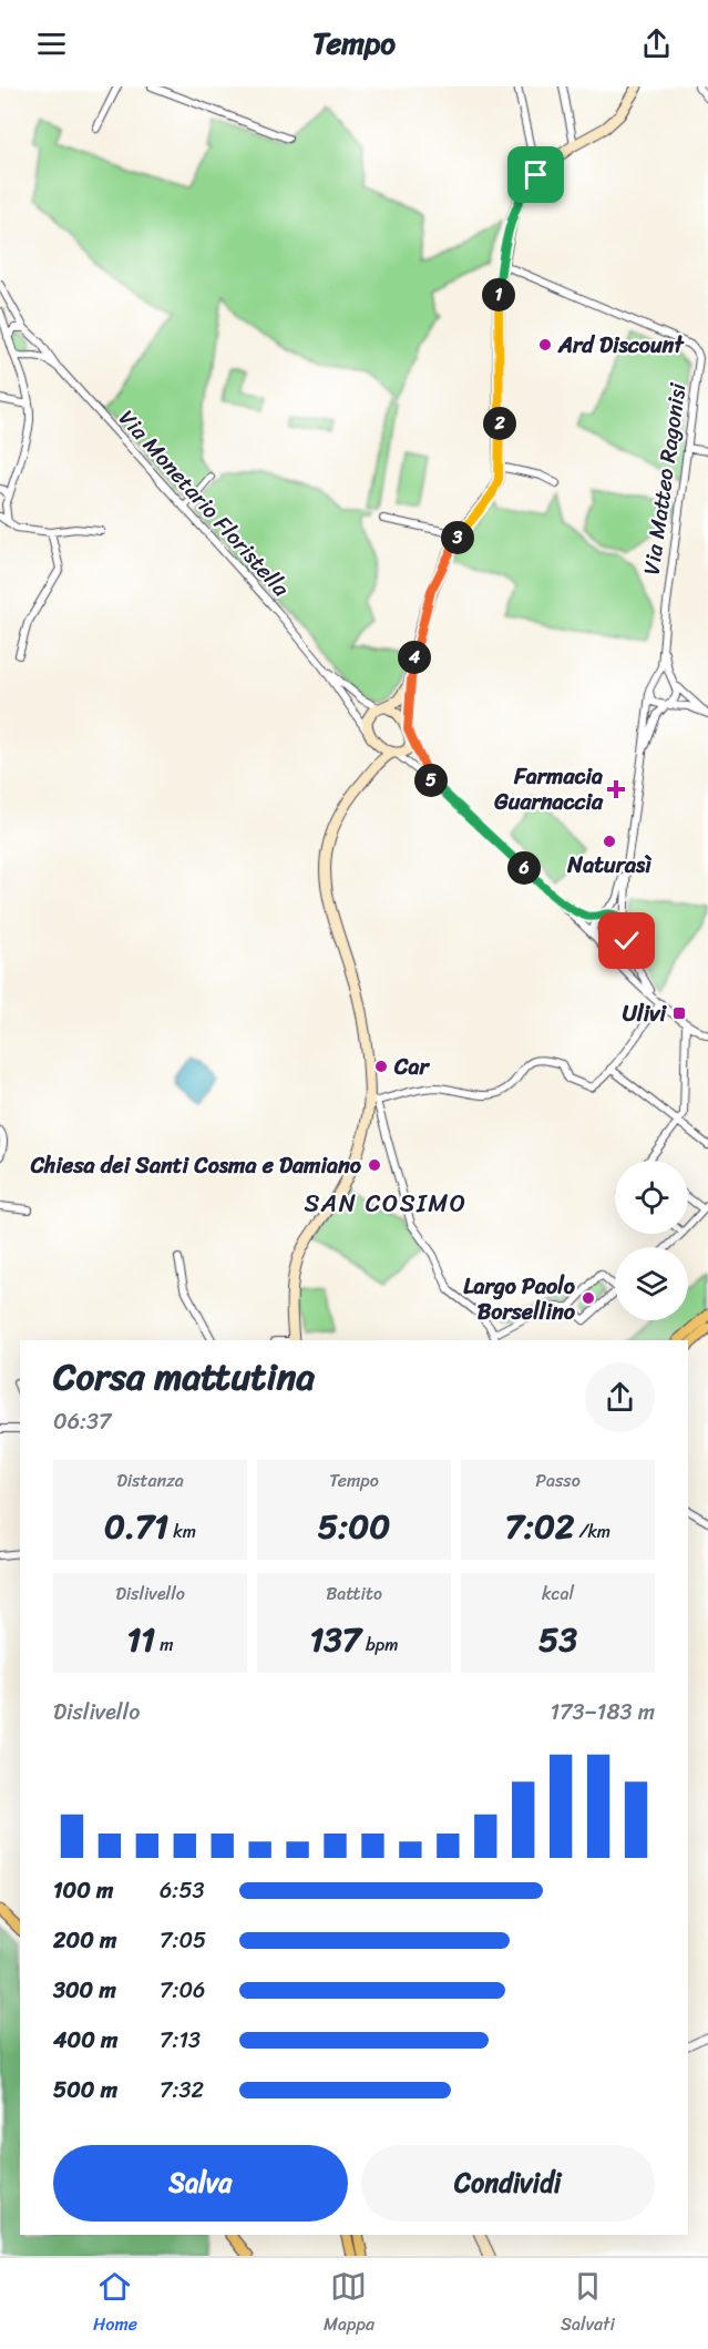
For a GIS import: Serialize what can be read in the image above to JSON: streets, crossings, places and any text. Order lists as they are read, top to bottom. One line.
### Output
{"streets":{"street":["Via Matteo Ragonisi","Via Monetario Floristella"]},"districts":["SAN COSIMO"],"places":{"other":["Ard Discount","Naturasì","Car","Chiesa dei Santi Cosma e Damiano","Largo Paolo Borsellino"],"health":["Farmacia Guarnaccia"],"transit":["Ulivi"]},"page":{"header":"Tempo","pins":["1","2","3","4","5","6"],"heading":["Corsa mattutina","06:37"],"stats":[["Distanza","0.71 km"],["Tempo","5:00"],["Passo","7:02 /km"],["Dislivello","11 m"],["Battito","137 bpm"],["kcal","53"]],"chart":["Dislivello","173–183 m"],"list":[{"name":"100 m","note":"6:53"},{"name":"200 m","note":"7:05"},{"name":"300 m","note":"7:06"},{"name":"400 m","note":"7:13"},{"name":"500 m","note":"7:32"}],"buttons":["Salva","Condividi"],"tabs":["Home","Mappa","Salvati"]}}
